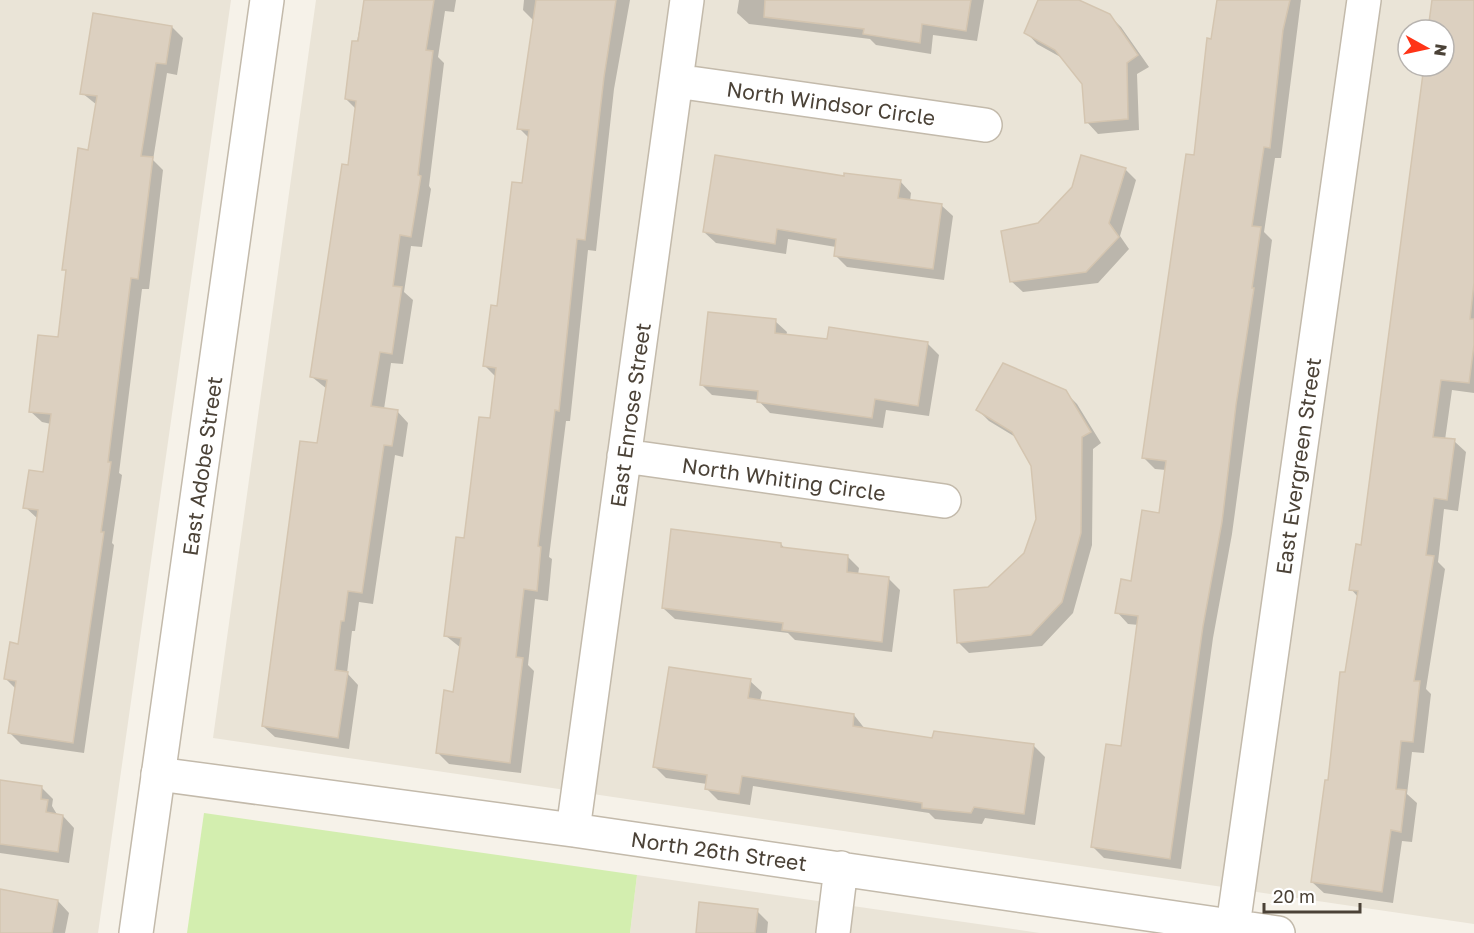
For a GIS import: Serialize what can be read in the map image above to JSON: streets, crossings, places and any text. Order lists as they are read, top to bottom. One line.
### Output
{"streets":{"street":["North Windsor Circle","East Enrose Street","East Adobe Street","East Evergreen Street","North Whiting Circle","North 26th Street"]},"crossings":[["North Windsor Circle","East Enrose Street"],["East Enrose Street","North Whiting Circle"],["East Enrose Street","North 26th Street"],["East Adobe Street","North 26th Street"],["East Evergreen Street","North 26th Street"]],"scale_bar":"20 m","north":"right"}
